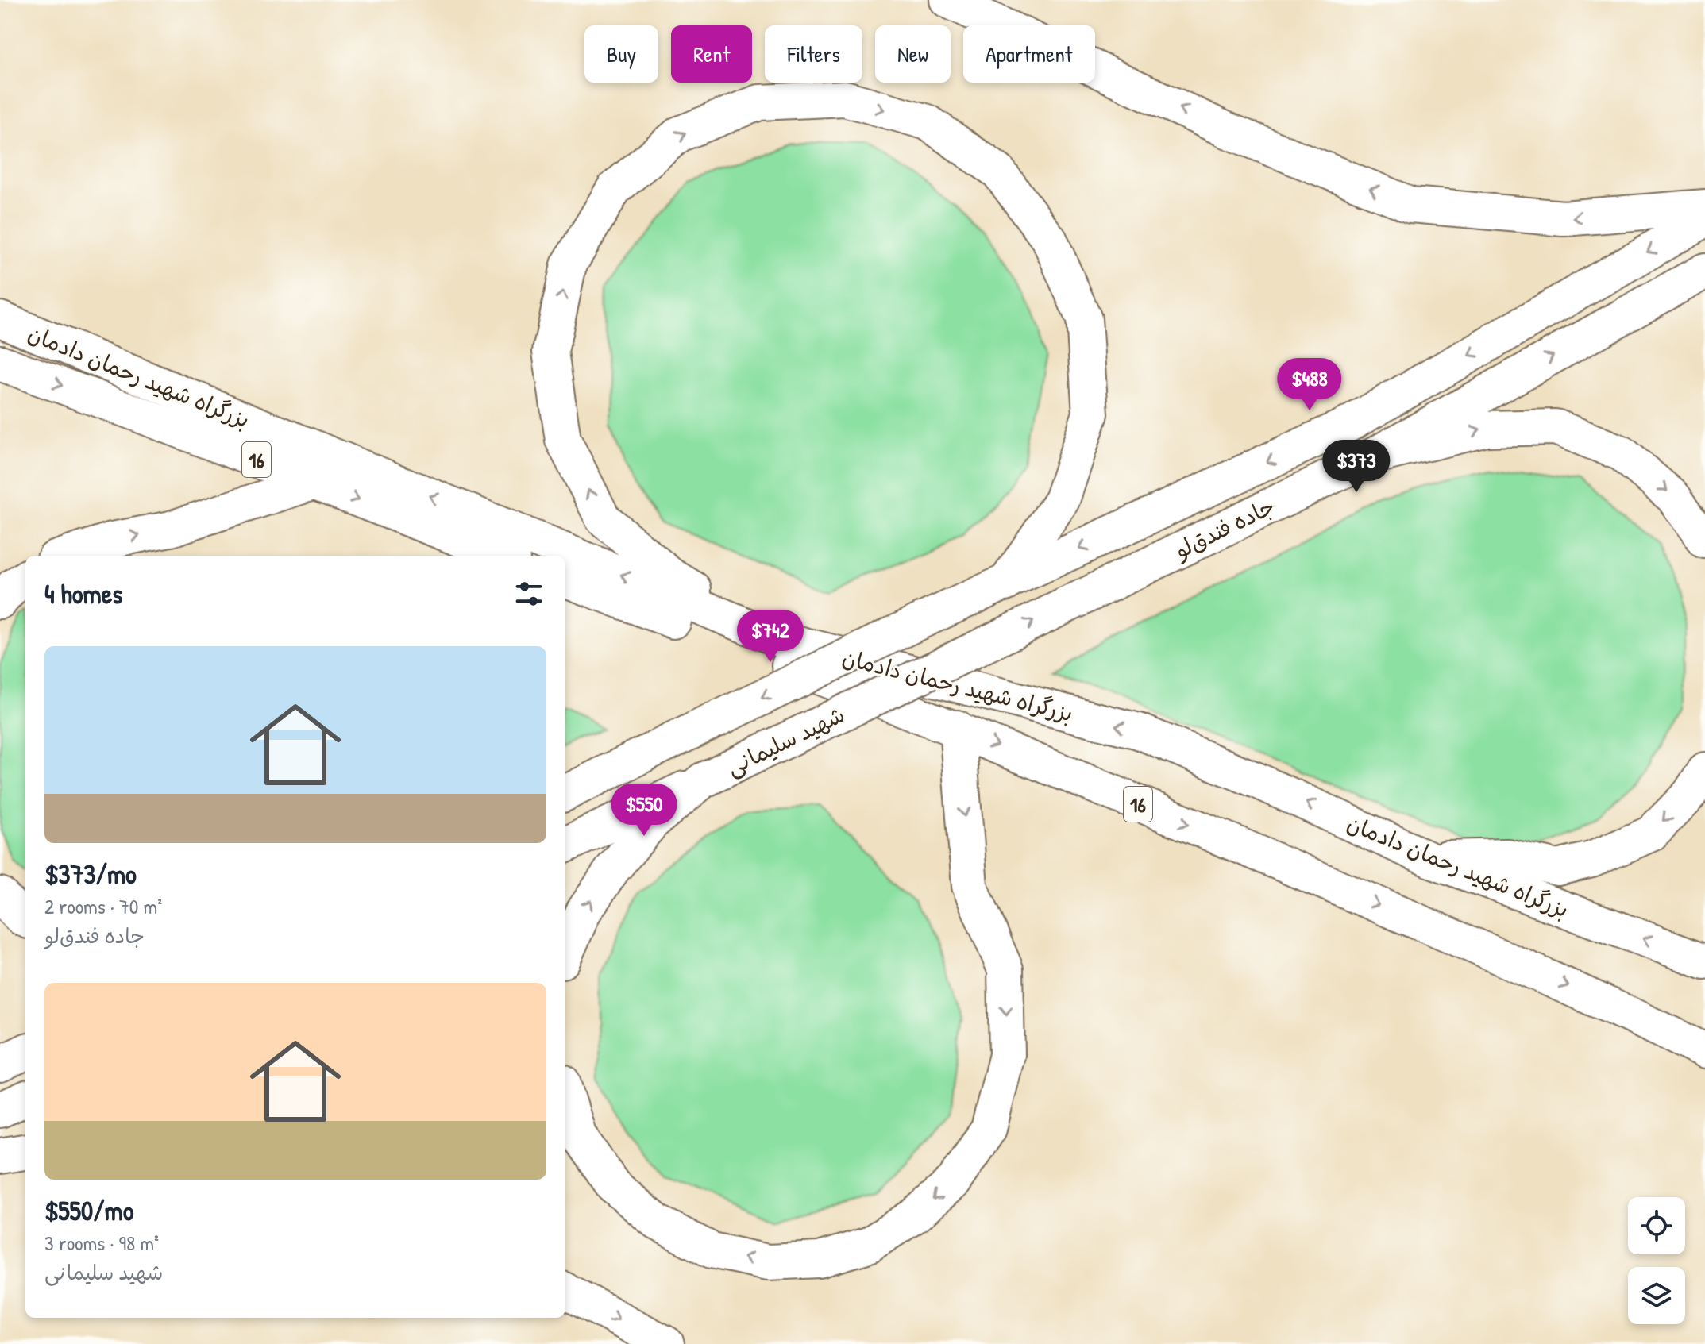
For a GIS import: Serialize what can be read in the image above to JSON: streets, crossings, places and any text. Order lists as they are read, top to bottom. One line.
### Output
{"streets":{"main road":["بزرگراه شهید رحمان دادمان","16","جاده فندق‌لو","شهید سلیمانی"]},"crossings":[["جاده فندق‌لو","شهید سلیمانی"]],"page":{"chip":["Buy","Rent","Filters","New","Apartment"],"price":["$488","$373","$742","$550"],"heading":"4 homes","list":[{"name":"$373/mo","note":"2 rooms · 70 m² · جاده فندق‌لو"},{"name":"$550/mo","note":"3 rooms · 98 m² · شهید سلیمانی"}]}}
